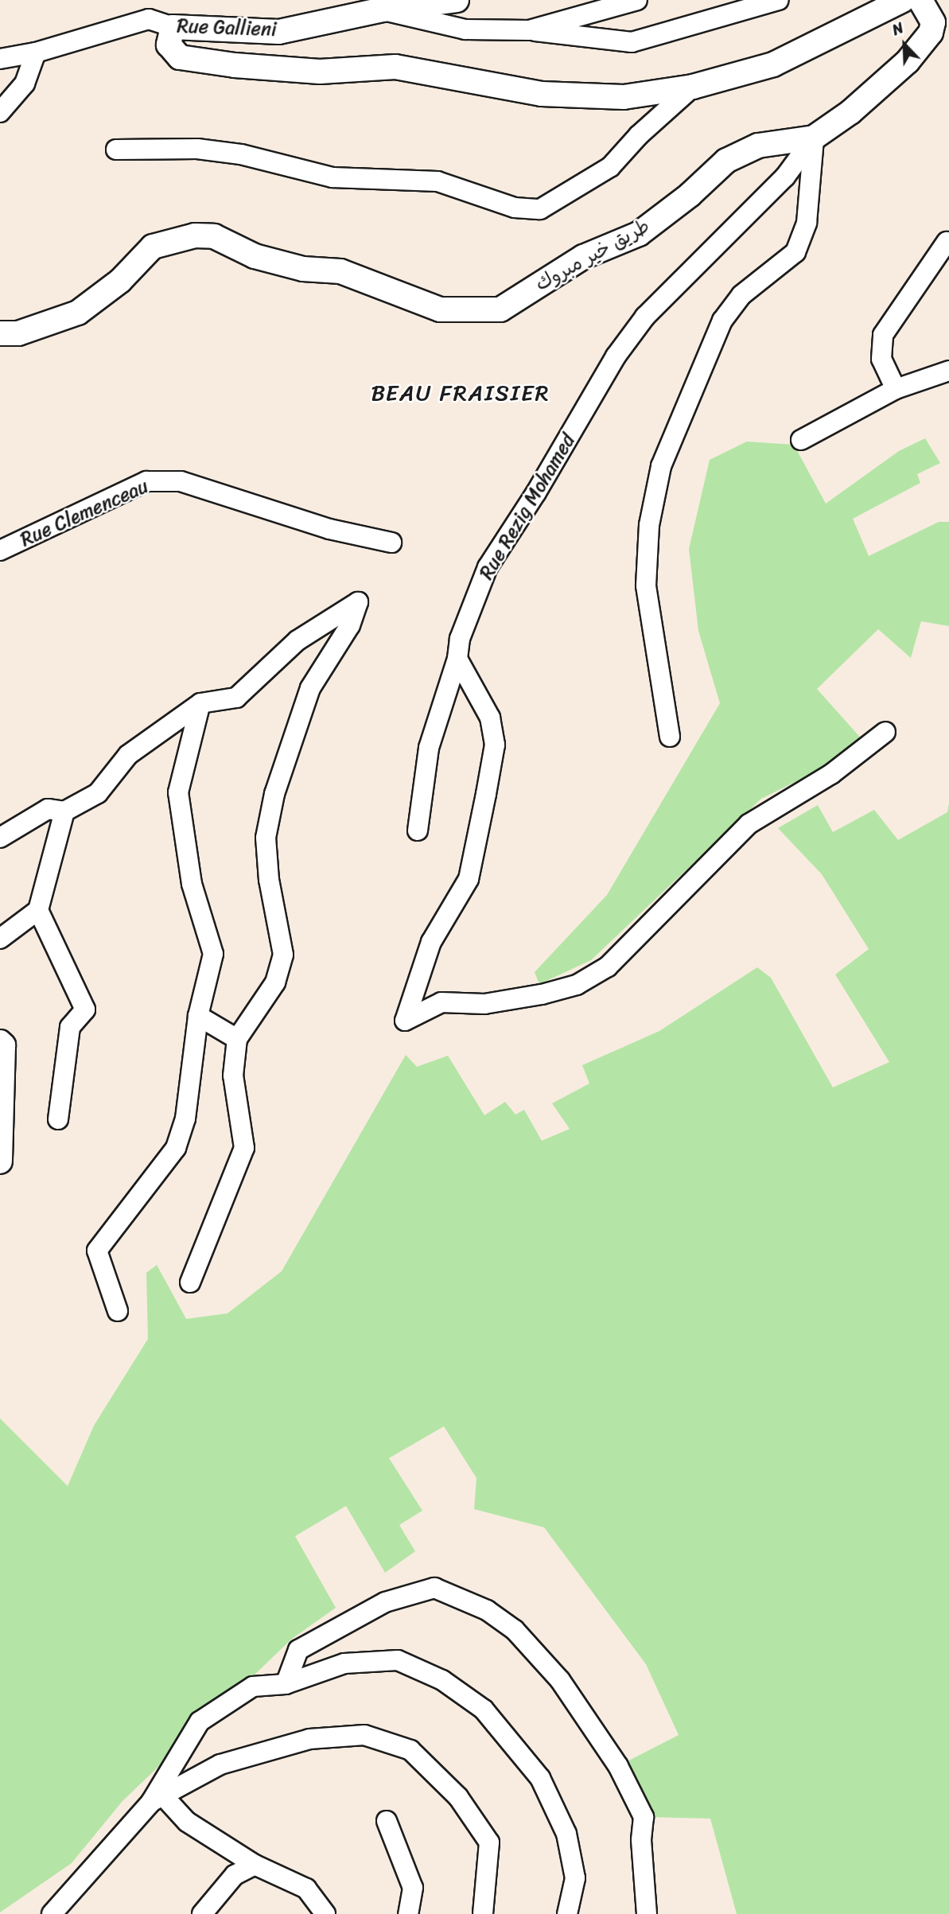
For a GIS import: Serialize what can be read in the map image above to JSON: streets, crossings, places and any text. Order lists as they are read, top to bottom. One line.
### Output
{"streets":{"street":["Rue Gallieni","طريق خير مبروك","Rue Rezig Mohamed","Rue Clemenceau"]},"crossings":[["طريق خير مبروك","Rue Rezig Mohamed"]],"districts":["BEAU FRAISIER"],"north":"top left"}
